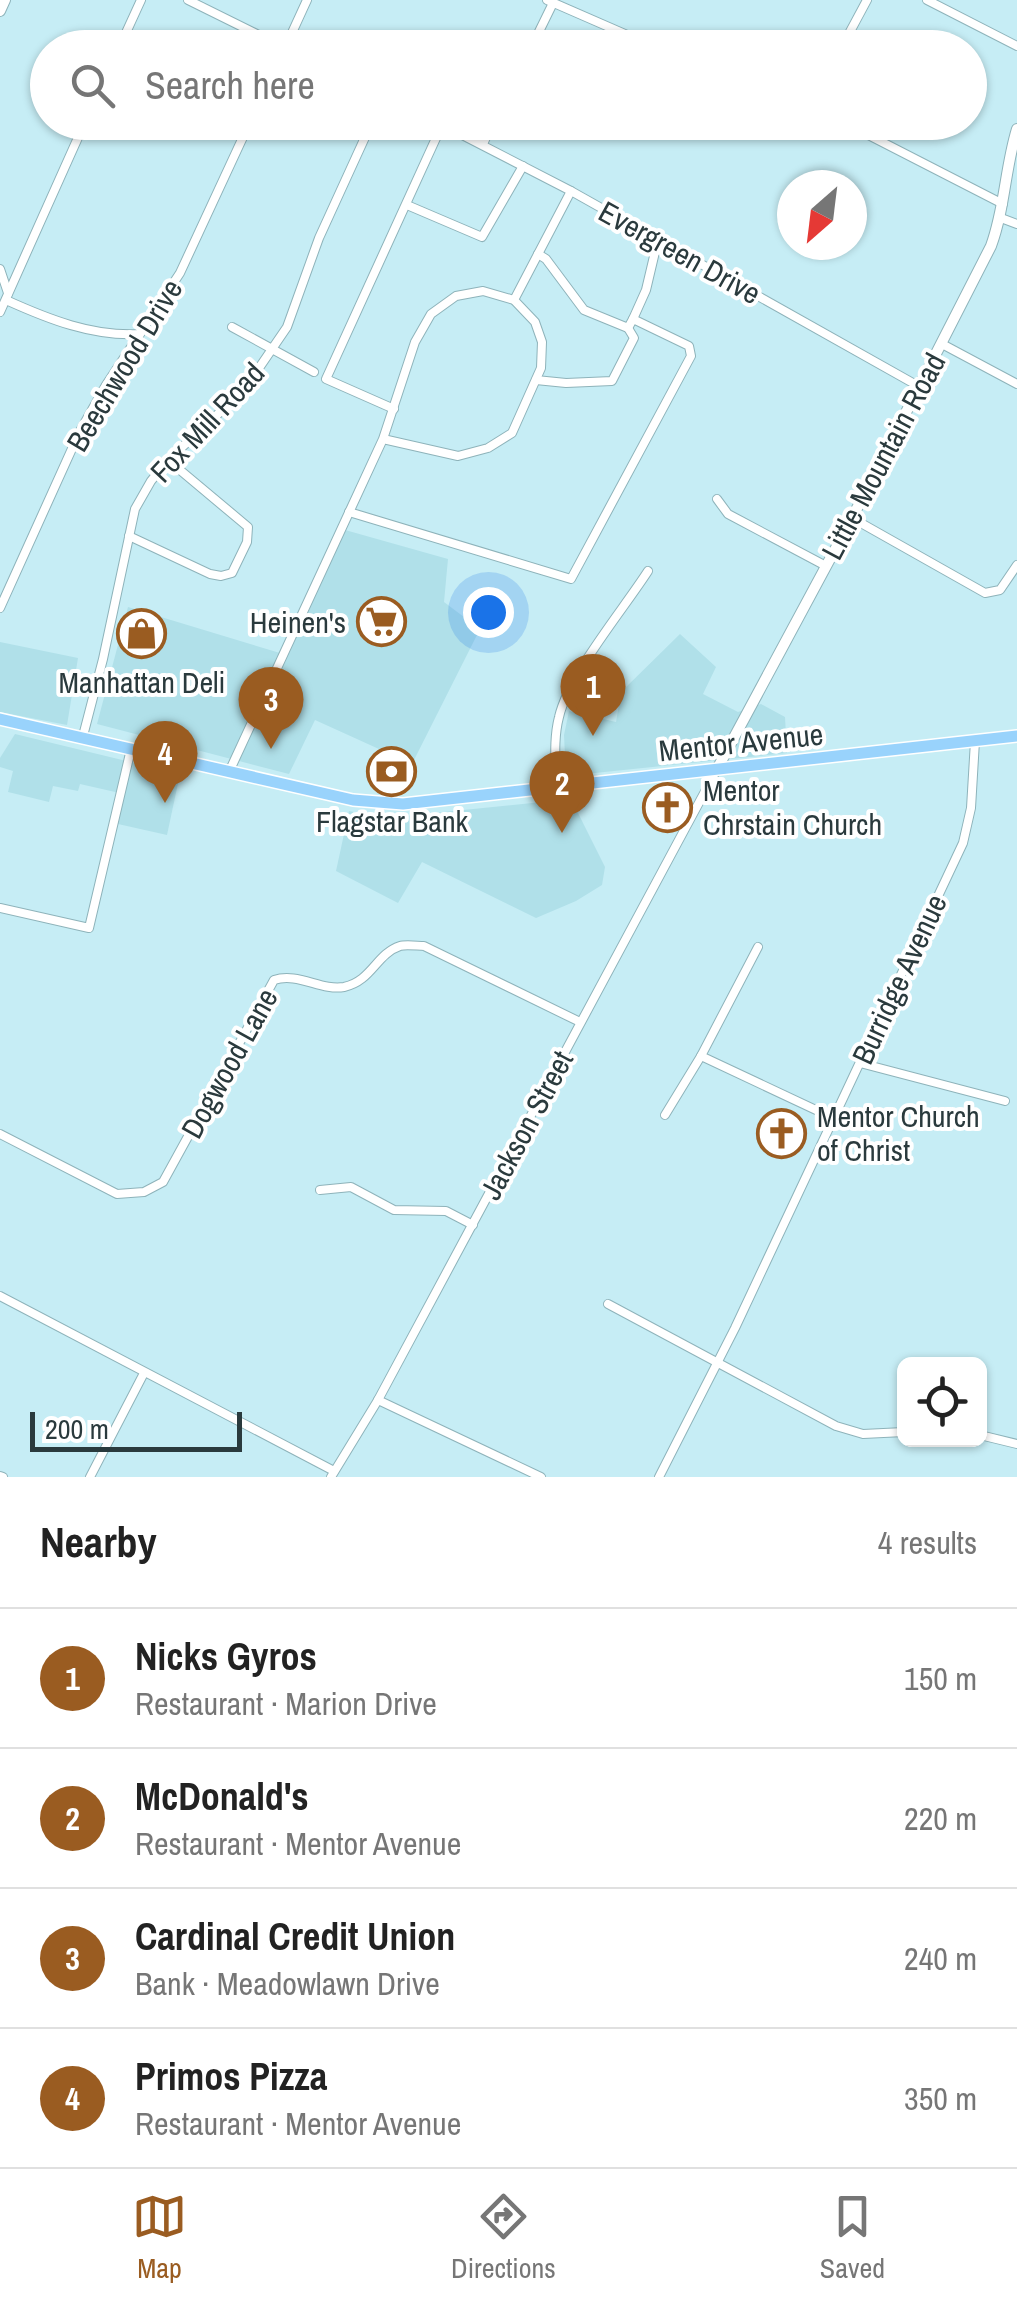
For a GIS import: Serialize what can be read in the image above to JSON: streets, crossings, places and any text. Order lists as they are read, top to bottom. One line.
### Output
{"streets":{"main road":["Mentor Avenue"],"street":["Evergreen Drive","Beechwood Drive","Fox Mill Road","Little Mountain Road","Burridge Avenue","Dogwood Lane","Jackson Street"]},"crossings":[["Evergreen Drive","Little Mountain Road"],["Fox Mill Road","Mentor Avenue"],["Little Mountain Road","Mentor Avenue"],["Little Mountain Road","Jackson Street"],["Mentor Avenue","Burridge Avenue"],["Mentor Avenue","Jackson Street"],["Dogwood Lane","Jackson Street"]],"places":{"supermarket":["Heinen's"],"shop":["Manhattan Deli"],"bank":["Flagstar Bank"],"church":["Mentor Chrstain Church","Mentor Church of Christ"]},"scale_bar":"200 m","north":"bottom left","page":{"search":"Search here","pins":["1","3","4","2"],"scale":"200 m","heading":["Nearby","4 results"],"list":[{"mark":"1","name":"Nicks Gyros","note":"Restaurant · Marion Drive","value":"150 m"},{"mark":"2","name":"McDonald's","note":"Restaurant · Mentor Avenue","value":"220 m"},{"mark":"3","name":"Cardinal Credit Union","note":"Bank · Meadowlawn Drive","value":"240 m"},{"mark":"4","name":"Primos Pizza","note":"Restaurant · Mentor Avenue","value":"350 m"}],"nav":["Map","Directions","Saved"]}}
